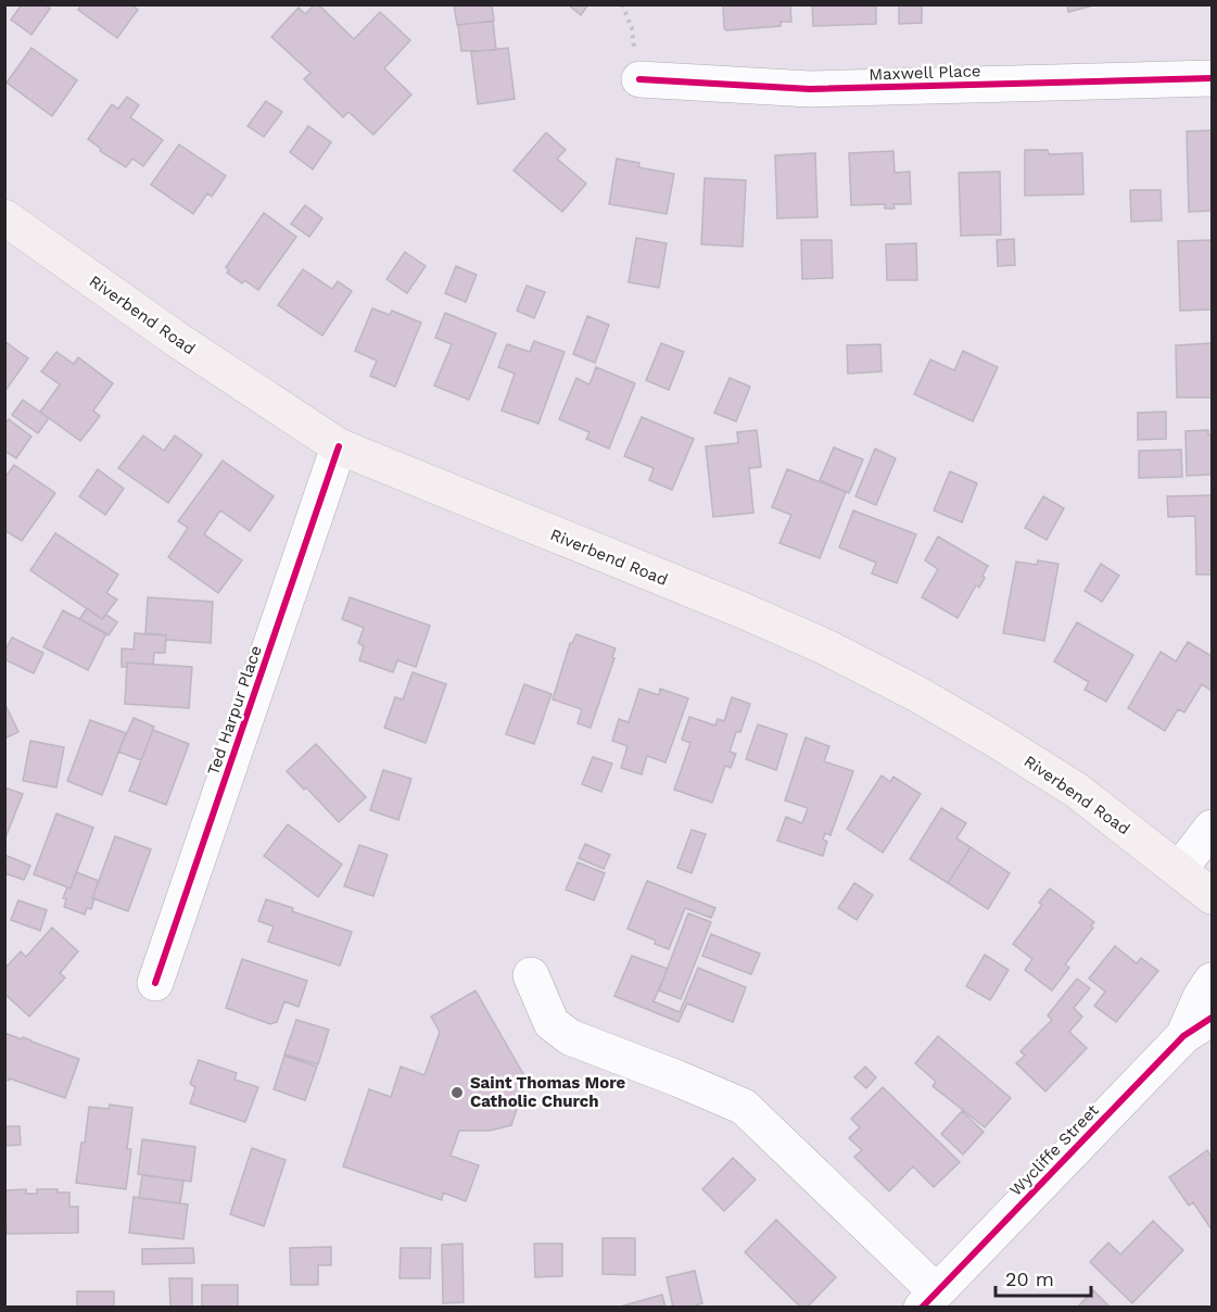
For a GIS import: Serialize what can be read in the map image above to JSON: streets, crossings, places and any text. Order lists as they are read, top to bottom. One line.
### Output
{"streets":{"main road":["Riverbend Road"],"street":["Maxwell Place","Ted Harpur Place","Wycliffe Street"]},"crossings":[["Riverbend Road","Ted Harpur Place"]],"places":["Saint Thomas More Catholic Church"],"scale_bar":"20 m"}
